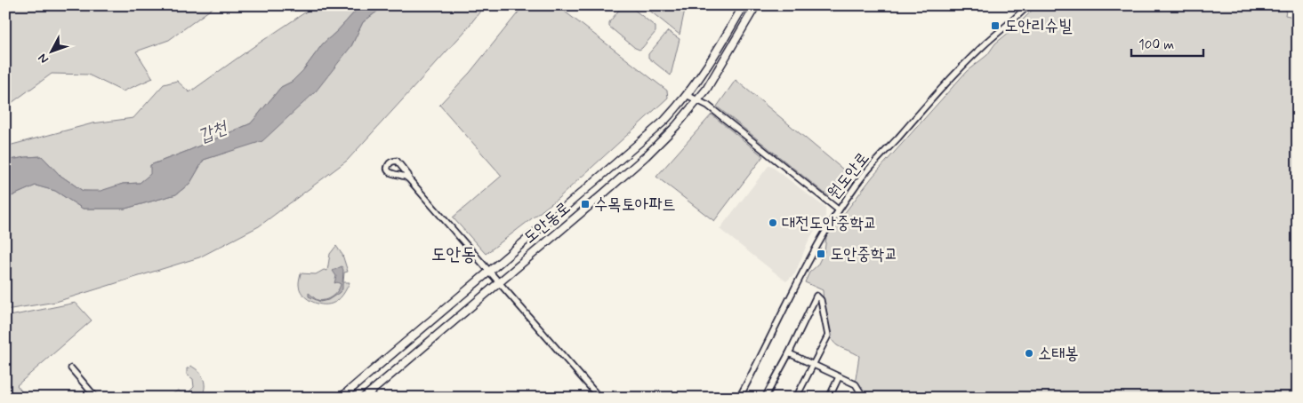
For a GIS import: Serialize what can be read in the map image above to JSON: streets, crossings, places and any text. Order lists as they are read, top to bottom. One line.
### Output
{"streets":{"main road":["도안동로"],"street":["원도안로"]},"districts":["도안동"],"water":["갑천"],"places":{"transit":["도안리슈빌","수목토아파트","도안중학교"],"other":["대전도안중학교","소태봉"]},"scale_bar":"100 m","north":"bottom left"}
